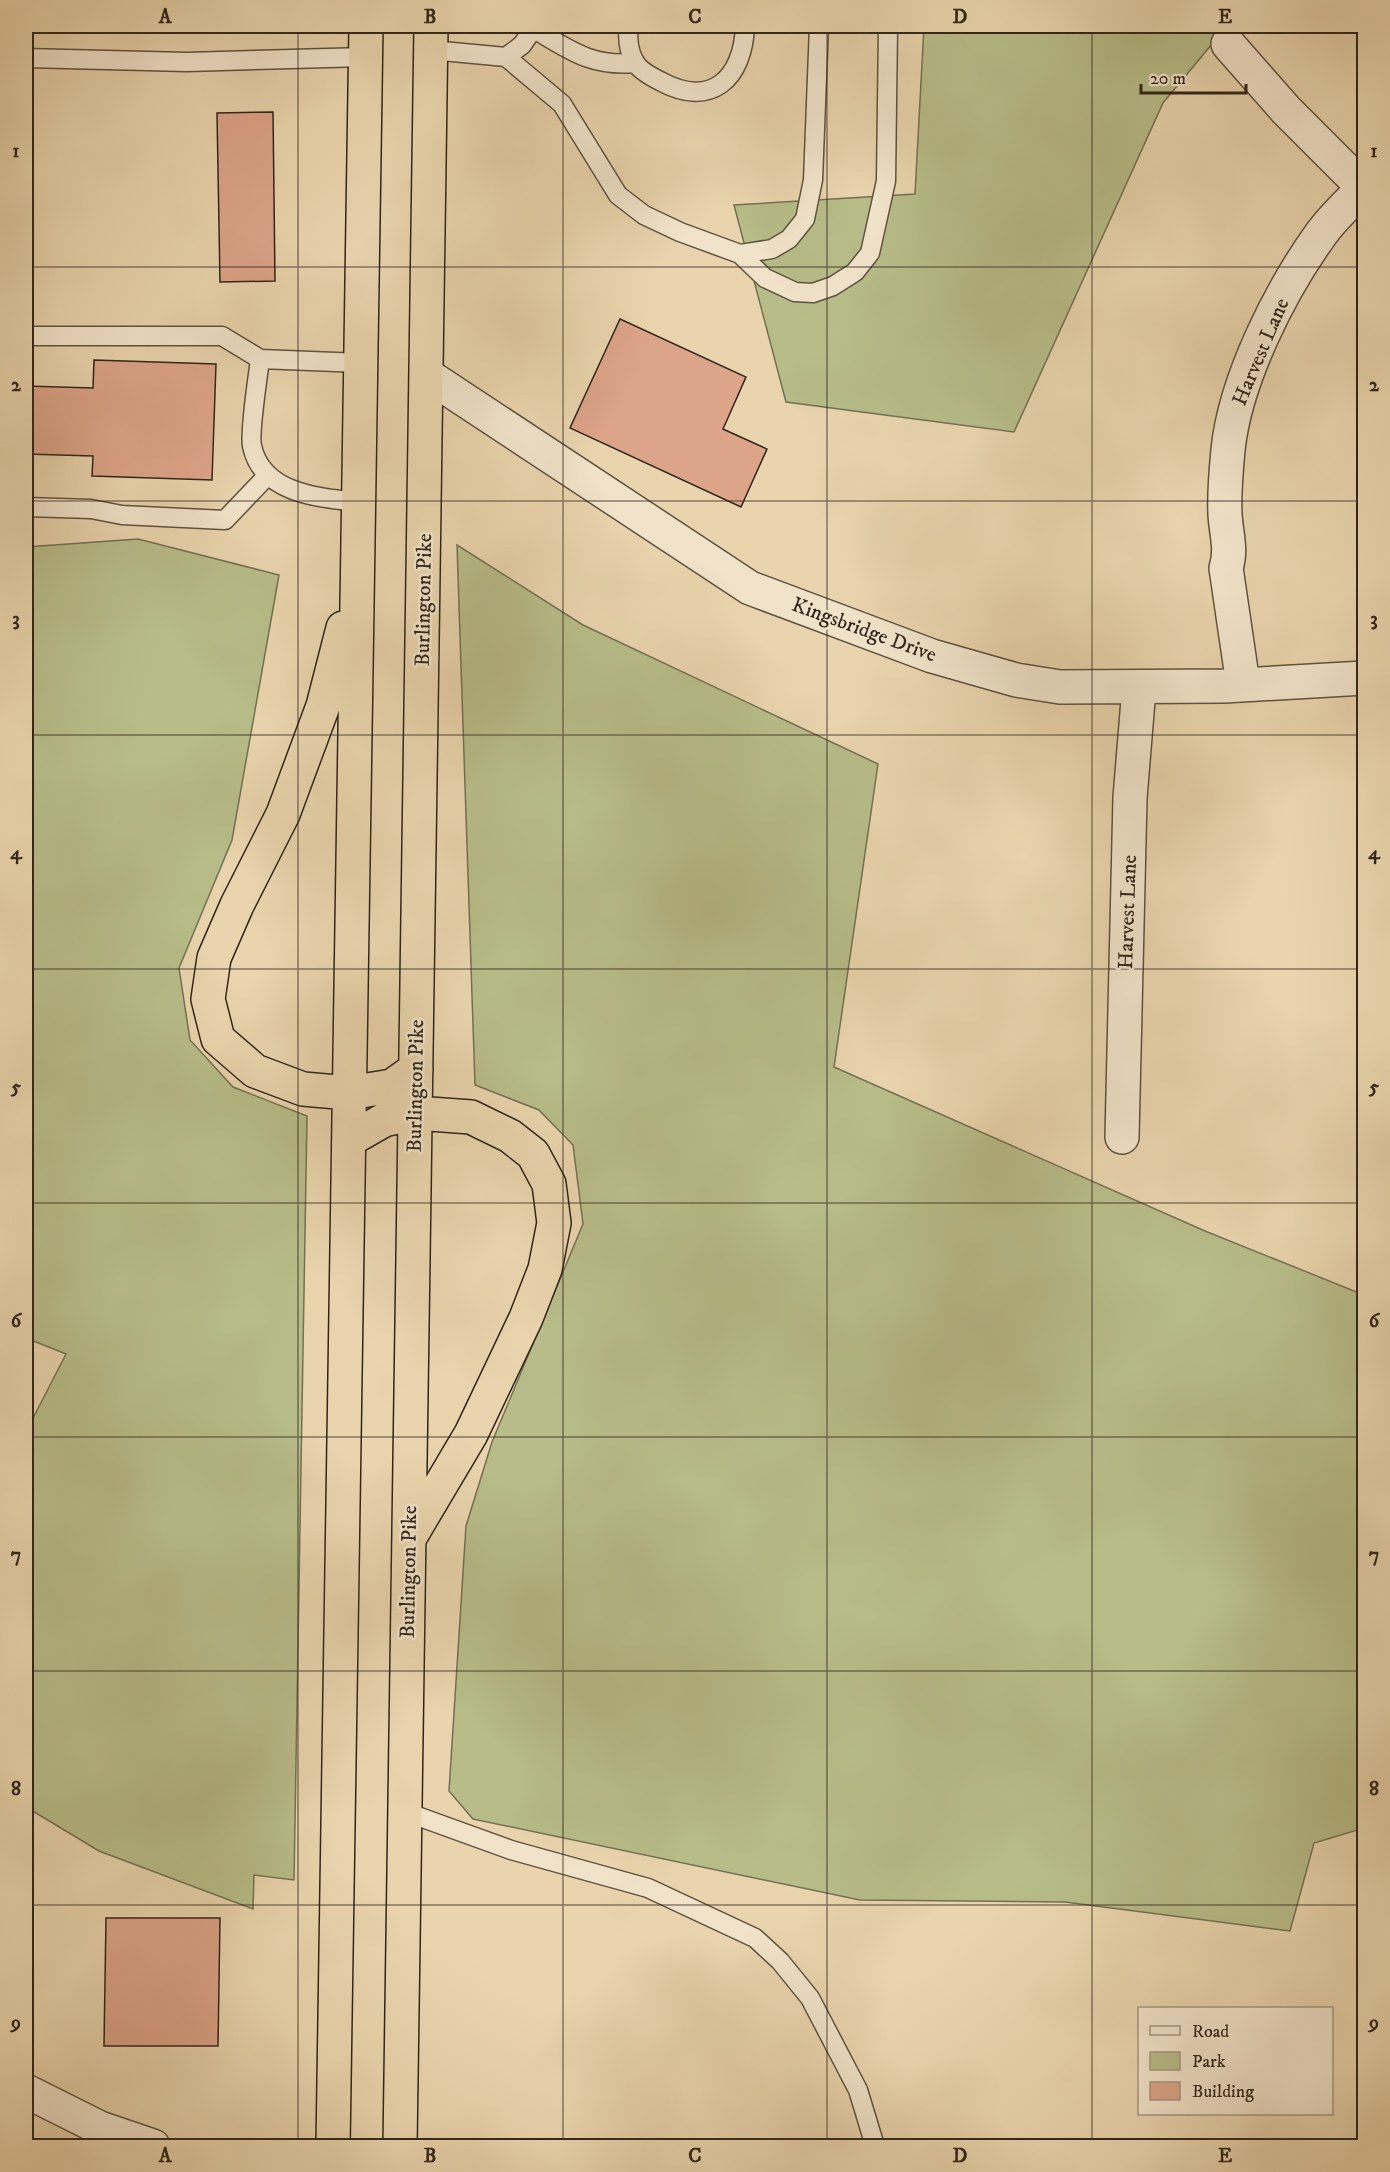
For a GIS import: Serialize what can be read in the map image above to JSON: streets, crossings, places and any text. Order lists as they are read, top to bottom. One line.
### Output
{"streets":{"highway":["Burlington Pike"],"street":["Harvest Lane","Kingsbridge Drive"]},"crossings":[["Harvest Lane","Kingsbridge Drive"],["Burlington Pike","Kingsbridge Drive"]],"legend":["Road","Park","Building"],"scale_bar":"20 m","grid":{"columns":["A","B","C","D","E"],"rows":["1","2","3","4","5","6","7","8","9"]}}
